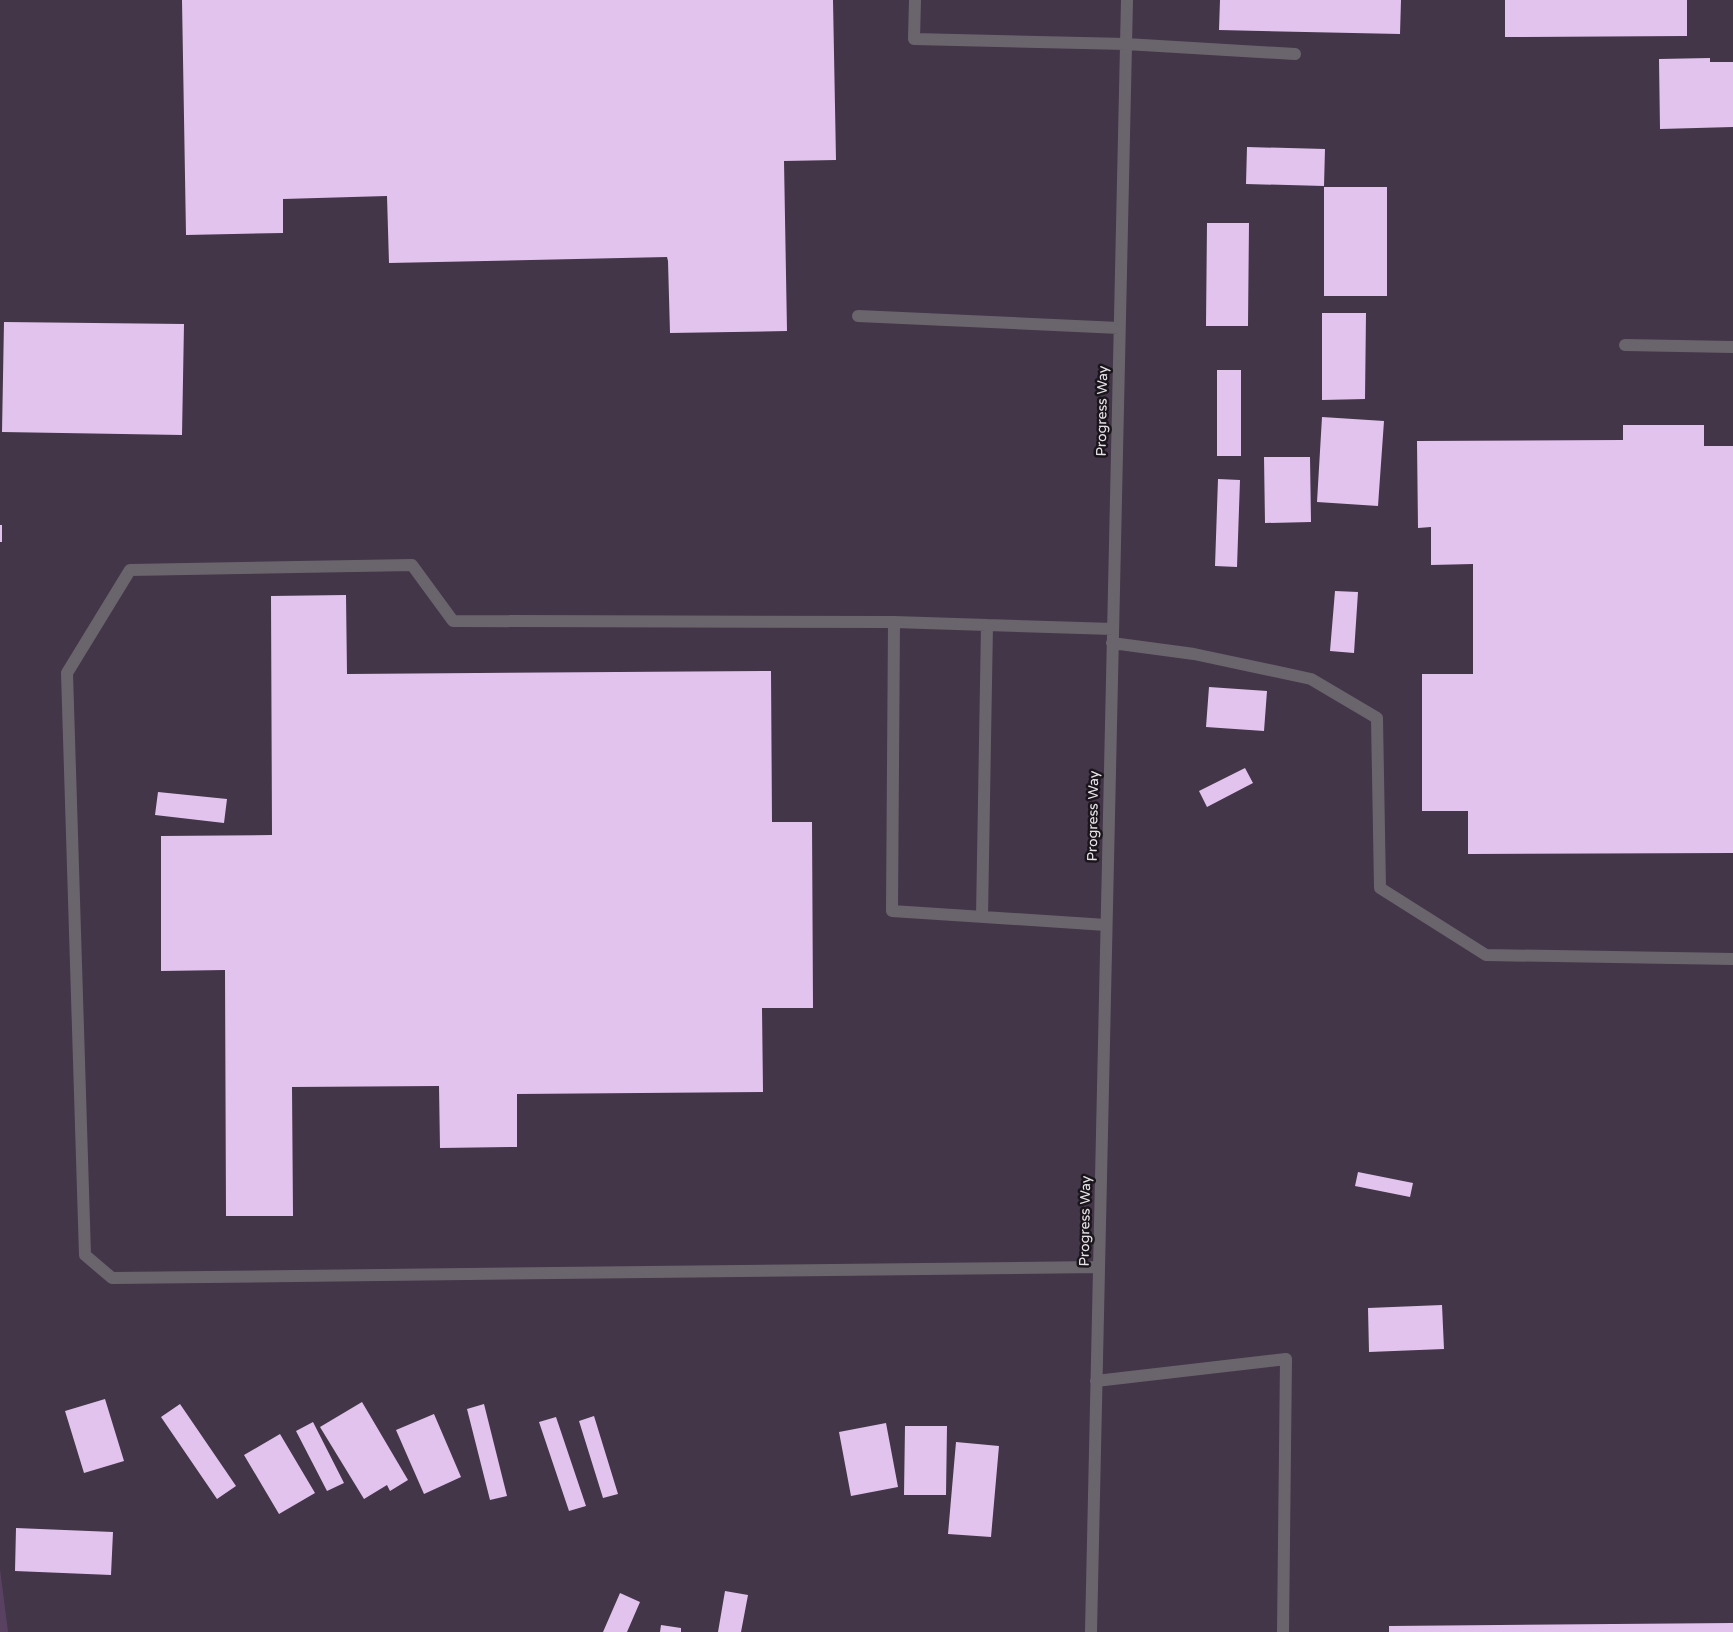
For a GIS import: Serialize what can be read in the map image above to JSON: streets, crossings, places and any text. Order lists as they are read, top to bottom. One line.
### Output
{"streets":{"street":["Progress Way"]}}
